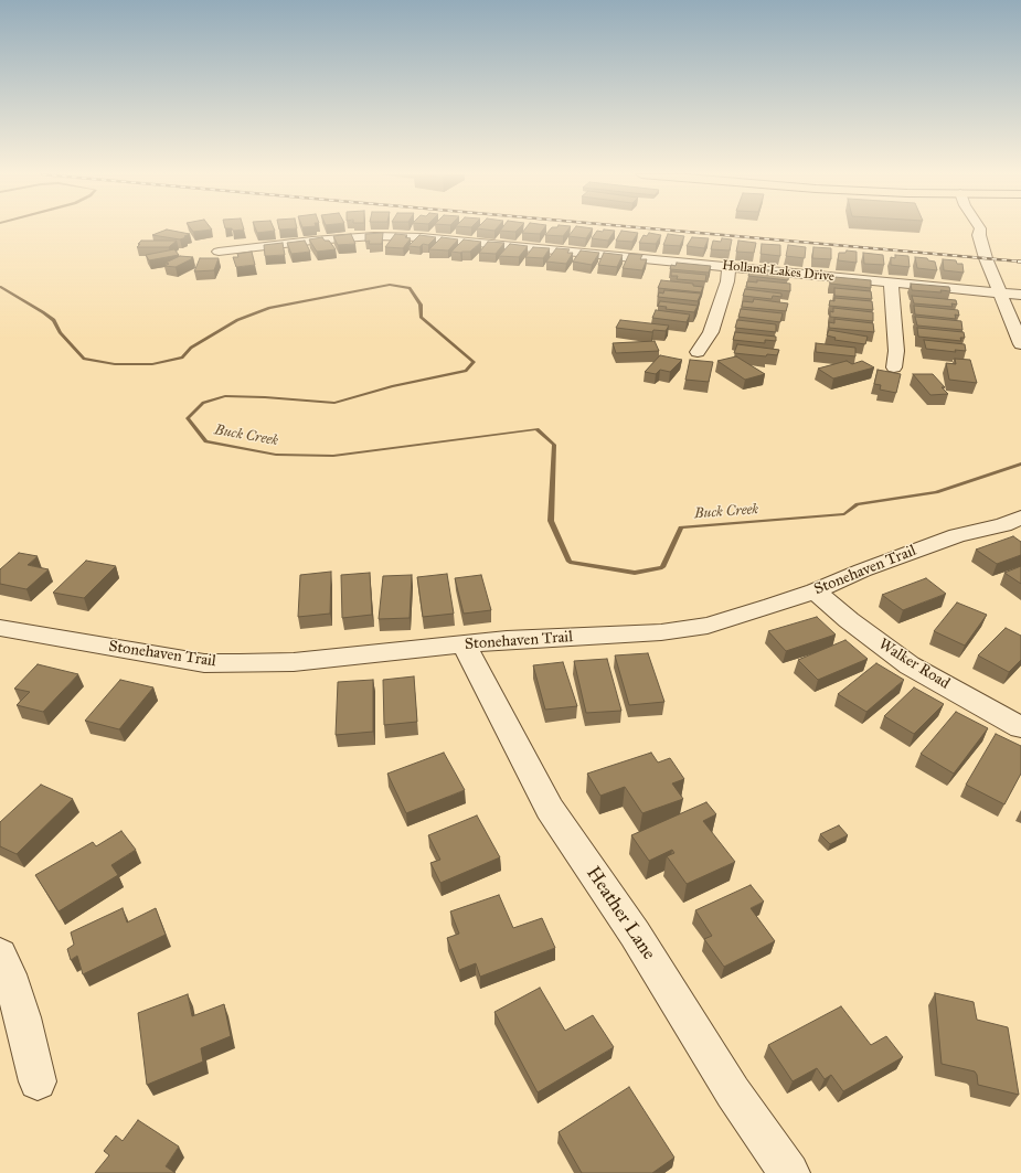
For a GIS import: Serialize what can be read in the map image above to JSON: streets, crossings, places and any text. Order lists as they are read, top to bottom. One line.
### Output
{"streets":{"street":["Holland Lakes Drive","Stonehaven Trail","Walker Road","Heather Lane"]},"crossings":[["Stonehaven Trail","Walker Road"],["Stonehaven Trail","Heather Lane"]],"water":["Buck Creek"]}
